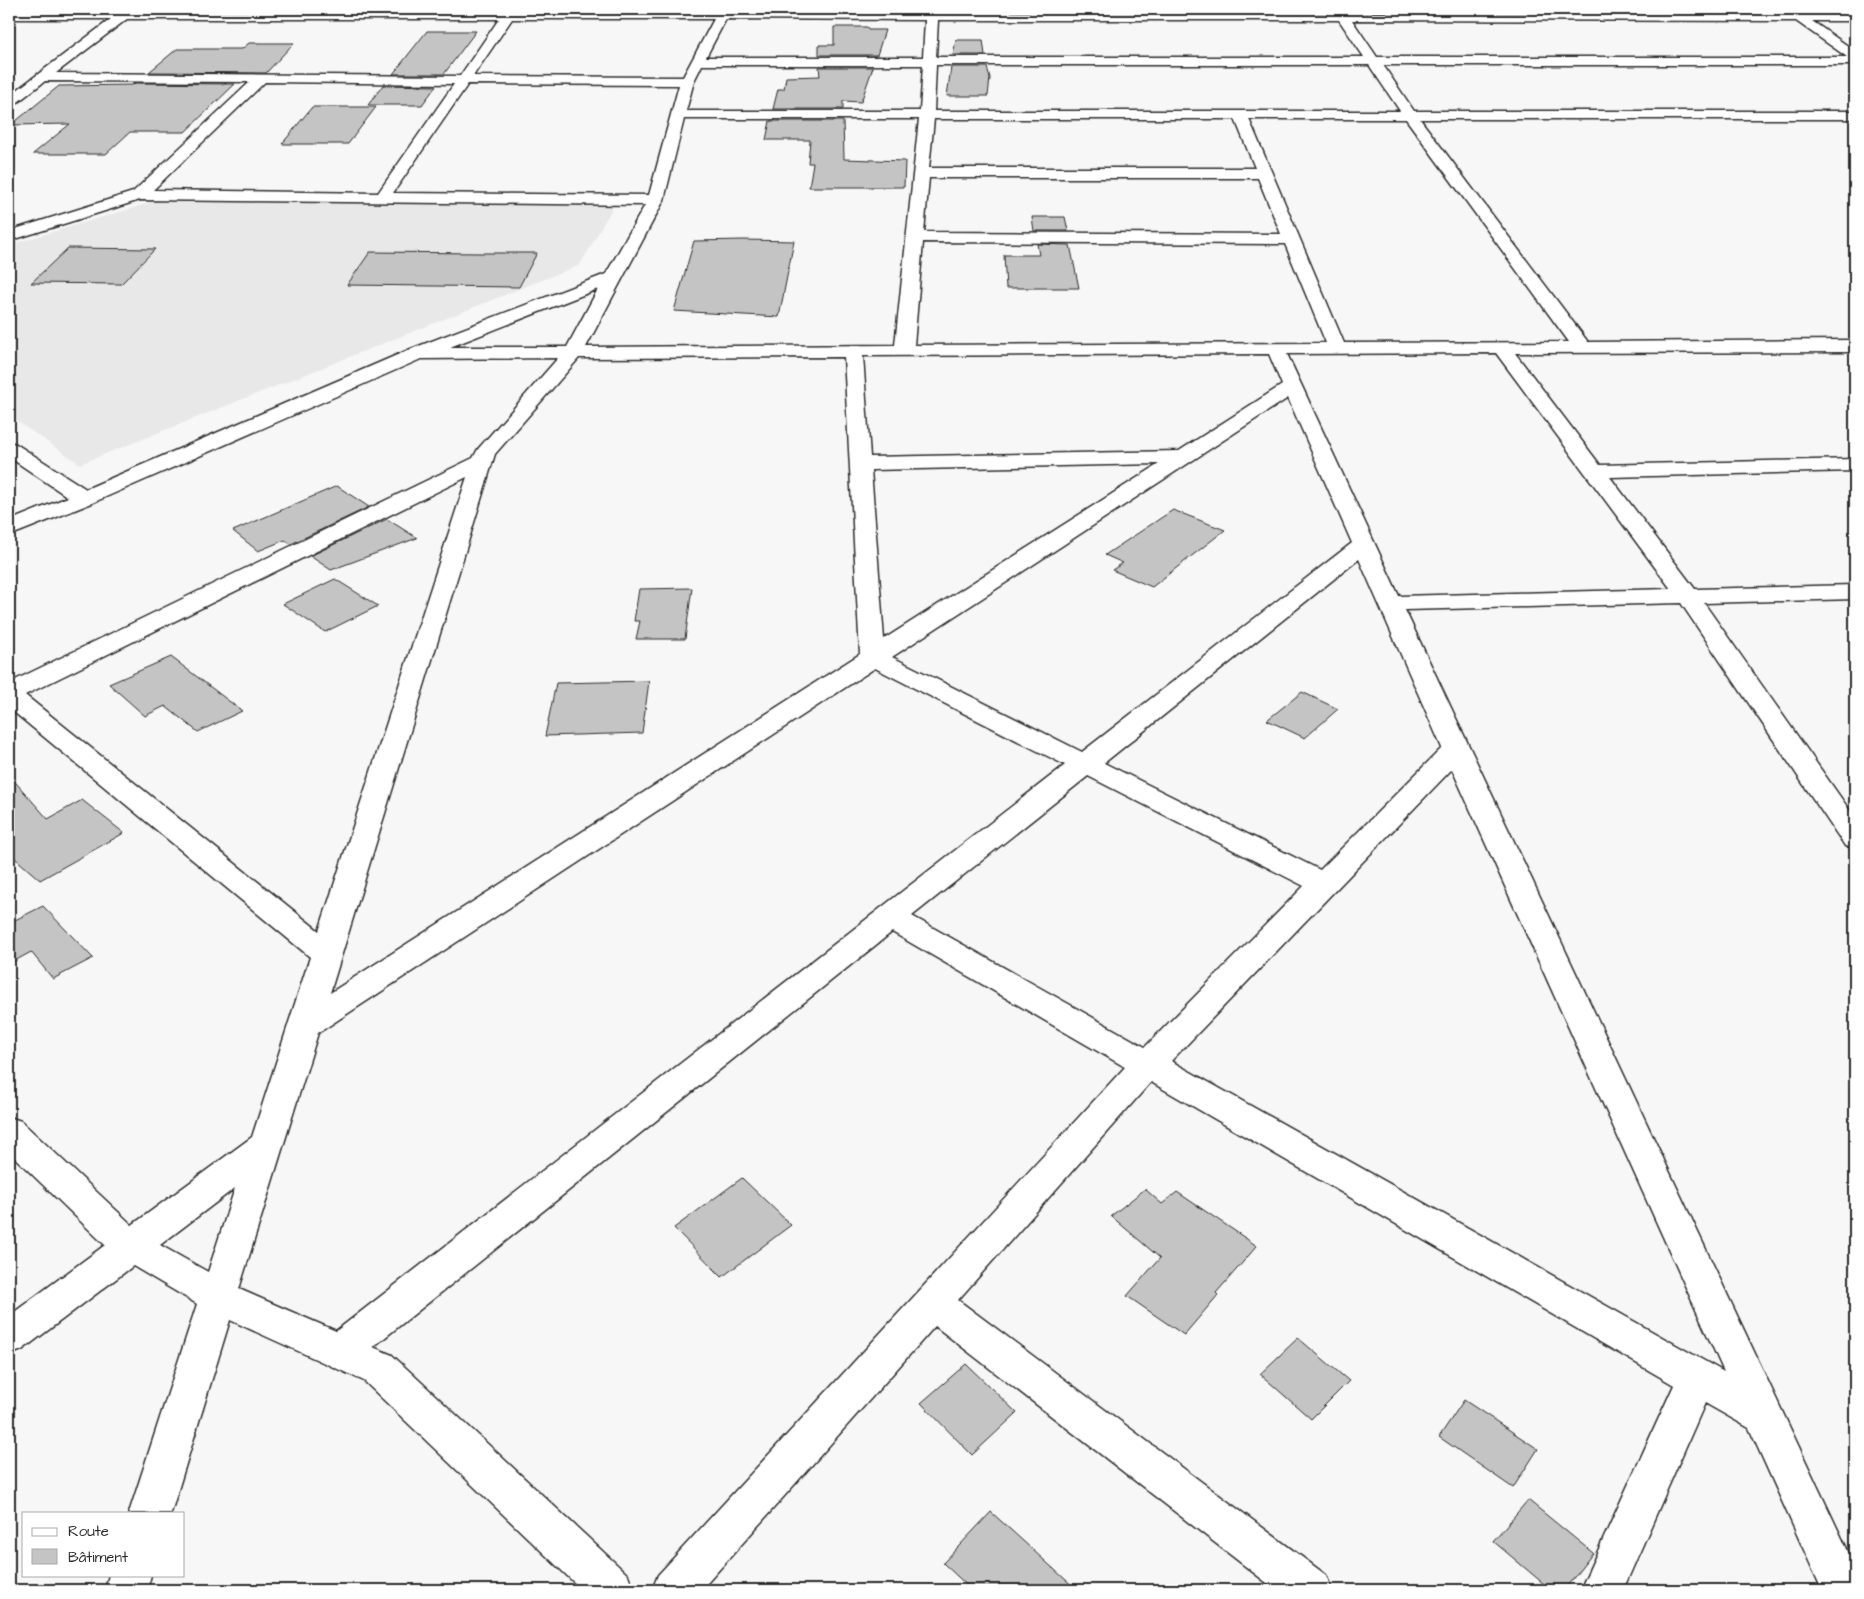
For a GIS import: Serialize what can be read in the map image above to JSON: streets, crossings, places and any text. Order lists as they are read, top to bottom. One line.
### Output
{"legend":["Route","Bâtiment"]}
